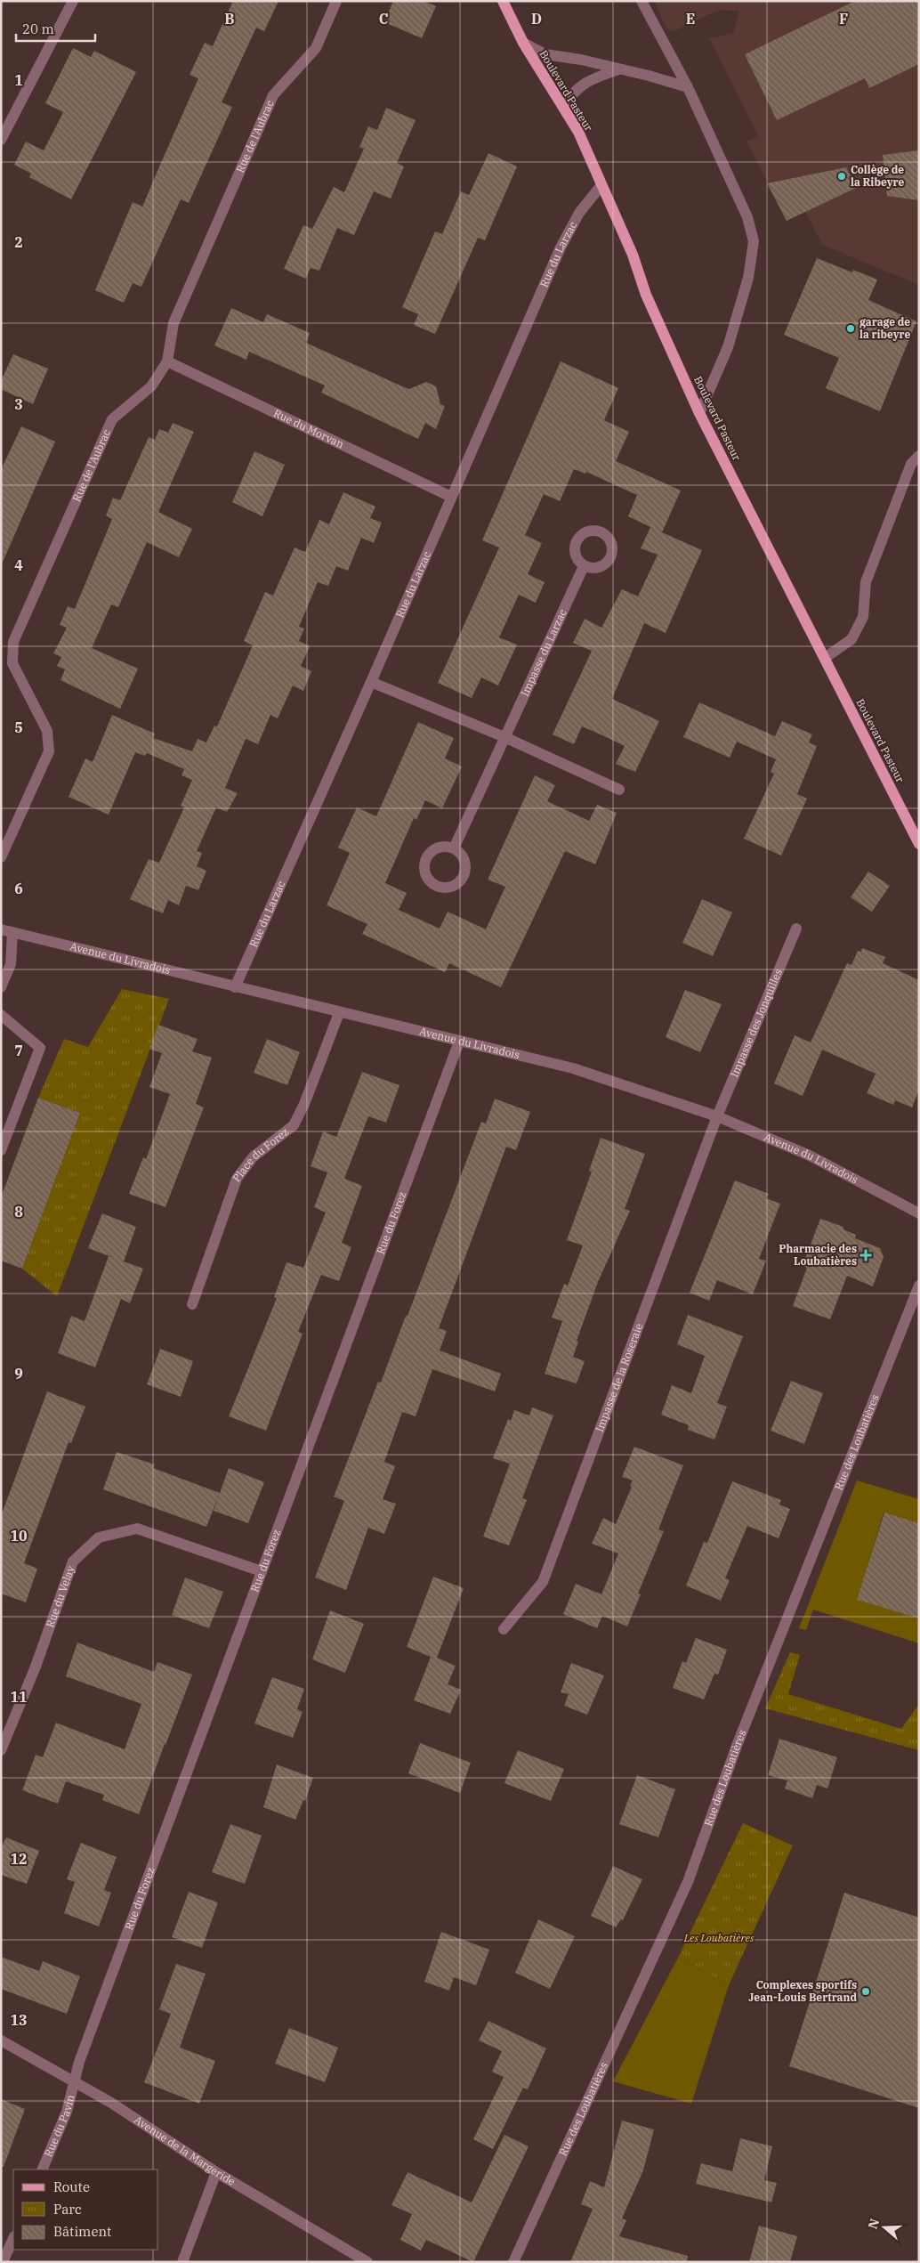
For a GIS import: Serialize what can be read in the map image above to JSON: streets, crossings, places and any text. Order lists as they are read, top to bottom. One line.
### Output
{"streets":{"main road":["Boulevard Pasteur"],"street":["Rue de l'Aubrac","Rue du Larzac","Rue du Morvan","Impasse du Larzac","Avenue du Livradois","Impasse des Jonquilles","Place du Forez","Rue du Forez","Impasse de la Roseraie","Rue des Loubatières","Rue du Velay","Rue du Pavin","Avenue de la Margeride"]},"crossings":[["Boulevard Pasteur","Rue du Larzac"],["Rue de l'Aubrac","Rue du Morvan"],["Rue du Larzac","Rue du Morvan"],["Rue du Larzac","Avenue du Livradois"],["Avenue du Livradois","Impasse des Jonquilles"],["Avenue du Livradois","Place du Forez"],["Avenue du Livradois","Rue du Forez"],["Avenue du Livradois","Impasse de la Roseraie"],["Impasse des Jonquilles","Impasse de la Roseraie"],["Rue du Forez","Rue du Velay"],["Rue du Forez","Rue du Pavin"],["Rue du Forez","Avenue de la Margeride"],["Rue du Pavin","Avenue de la Margeride"]],"parks":["Les Loubatières"],"places":{"other":["Collège de la Ribeyre","garage de la ribeyre","Complexes sportifs Jean-Louis Bertrand"],"health":["Pharmacie des Loubatières"]},"legend":["Route","Parc","Bâtiment"],"scale_bar":"20 m","north":"left","grid":{"columns":["B","C","D","E","F"],"rows":["1","2","3","4","5","6","7","8","9","10","11","12","13"]}}
